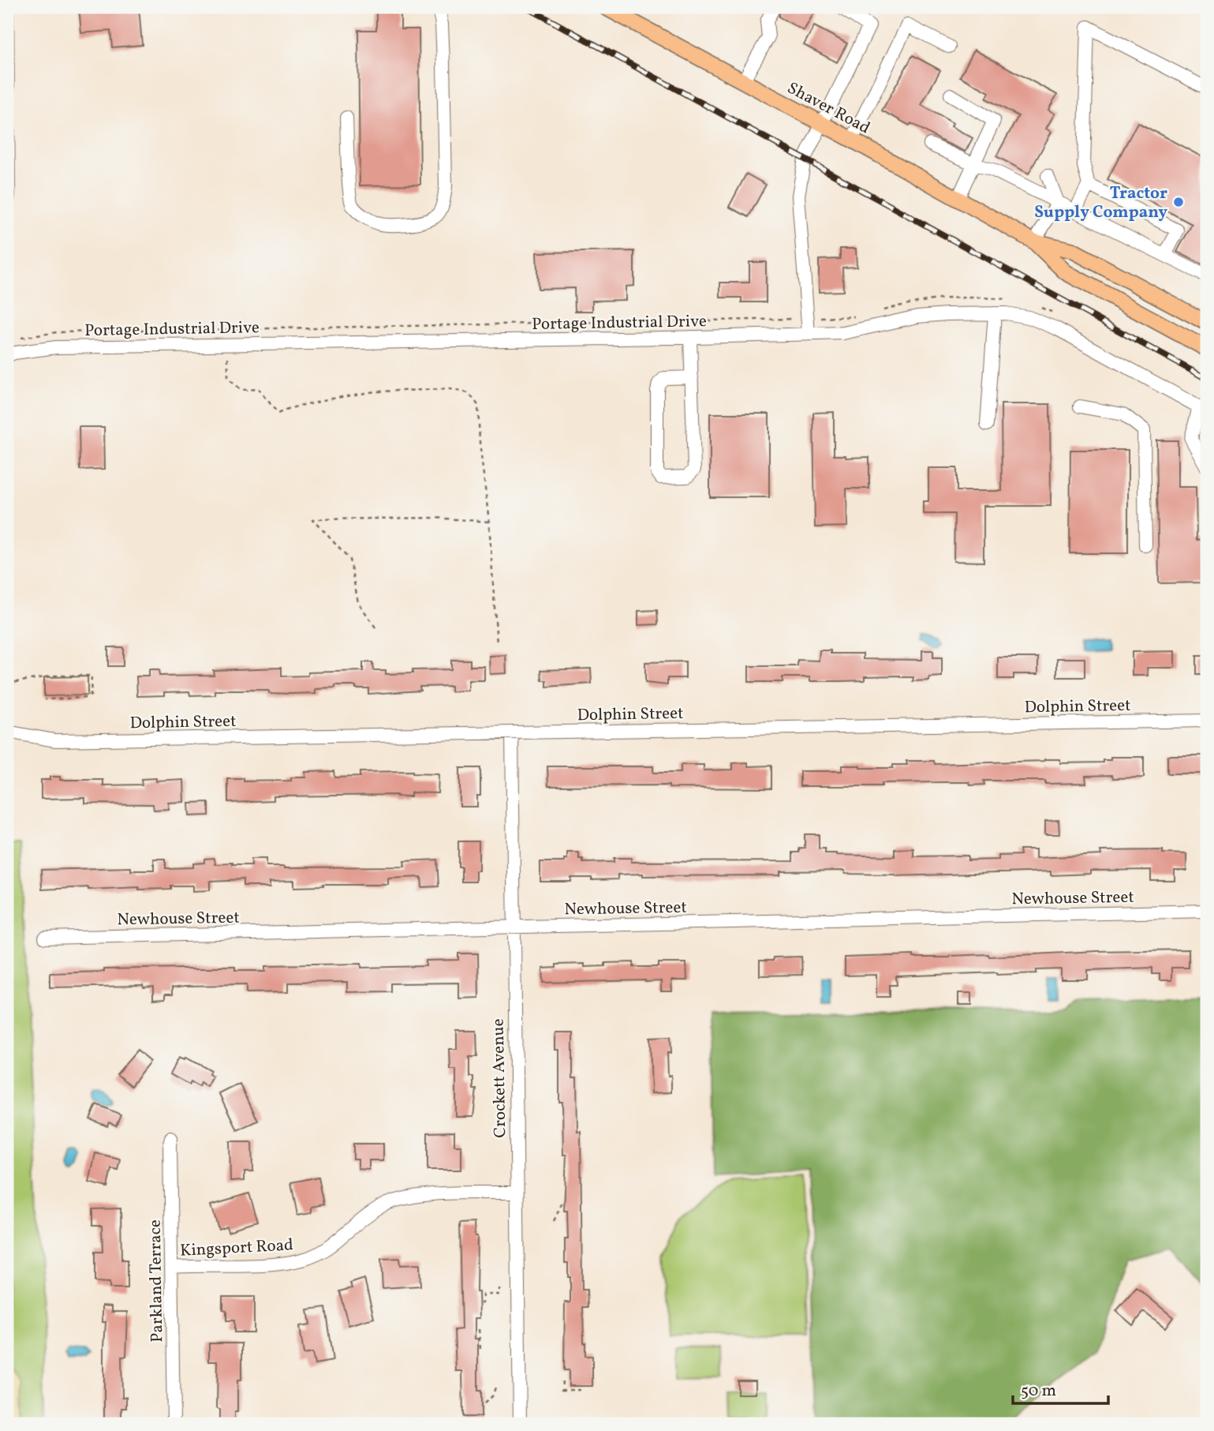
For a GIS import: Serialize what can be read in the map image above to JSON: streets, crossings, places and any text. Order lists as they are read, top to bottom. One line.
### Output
{"streets":{"main road":["Shaver Road"],"street":["Portage Industrial Drive","Dolphin Street","Newhouse Street","Crockett Avenue","Kingsport Road","Parkland Terrace"]},"crossings":[["Dolphin Street","Crockett Avenue"],["Newhouse Street","Crockett Avenue"],["Crockett Avenue","Kingsport Road"],["Kingsport Road","Parkland Terrace"]],"places":["Tractor Supply Company"],"scale_bar":"50 m"}
